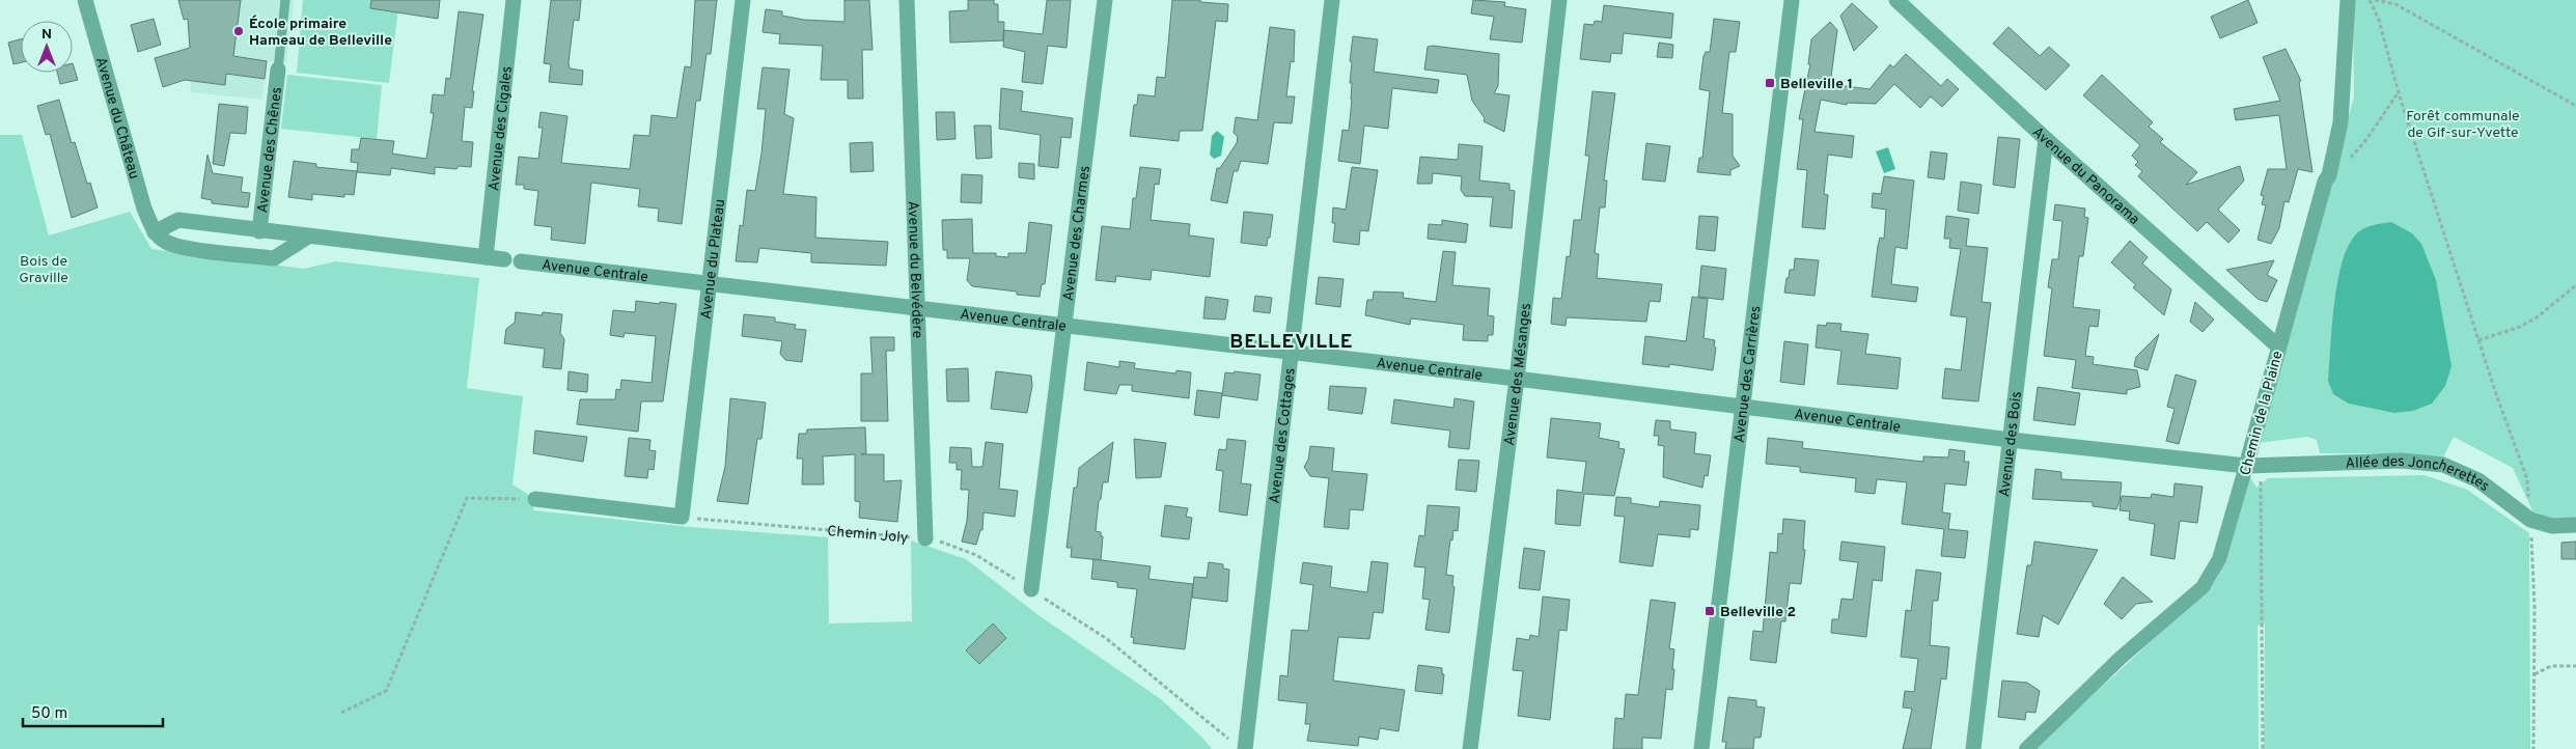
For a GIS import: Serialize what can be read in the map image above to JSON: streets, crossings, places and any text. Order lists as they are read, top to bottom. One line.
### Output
{"streets":{"street":["Avenue du Château","Avenue des Cigales","Avenue des Chênes","Avenue du Panorama","Avenue des Charmes","Avenue du Plateau","Avenue du Belvédère","Avenue Centrale","Avenue des Mésanges","Avenue des Carrières","Chemin de la Plaine","Avenue des Cottages","Avenue des Bois","Allée des Joncherettes"],"path":["Chemin Joly"]},"crossings":[["Avenue du Panorama","Chemin de la Plaine"],["Avenue du Panorama","Avenue des Bois"],["Avenue des Charmes","Avenue Centrale"],["Avenue des Charmes","Chemin Joly"],["Avenue du Plateau","Avenue Centrale"],["Avenue du Plateau","Chemin Joly"],["Avenue du Belvédère","Avenue Centrale"],["Avenue du Belvédère","Chemin Joly"],["Avenue Centrale","Avenue des Mésanges"],["Avenue Centrale","Avenue des Carrières"],["Avenue Centrale","Chemin de la Plaine"],["Avenue Centrale","Avenue des Cottages"],["Avenue Centrale","Avenue des Bois"],["Avenue Centrale","Allée des Joncherettes"],["Chemin de la Plaine","Allée des Joncherettes"],["Avenue des Cottages","Chemin Joly"]],"districts":["BELLEVILLE"],"parks":["Forêt communale de Gif-sur-Yvette","Bois de Graville"],"places":{"other":["École primaire Hameau de Belleville"],"transit":["Belleville 1","Belleville 2"]},"scale_bar":"50 m","north":"top"}
